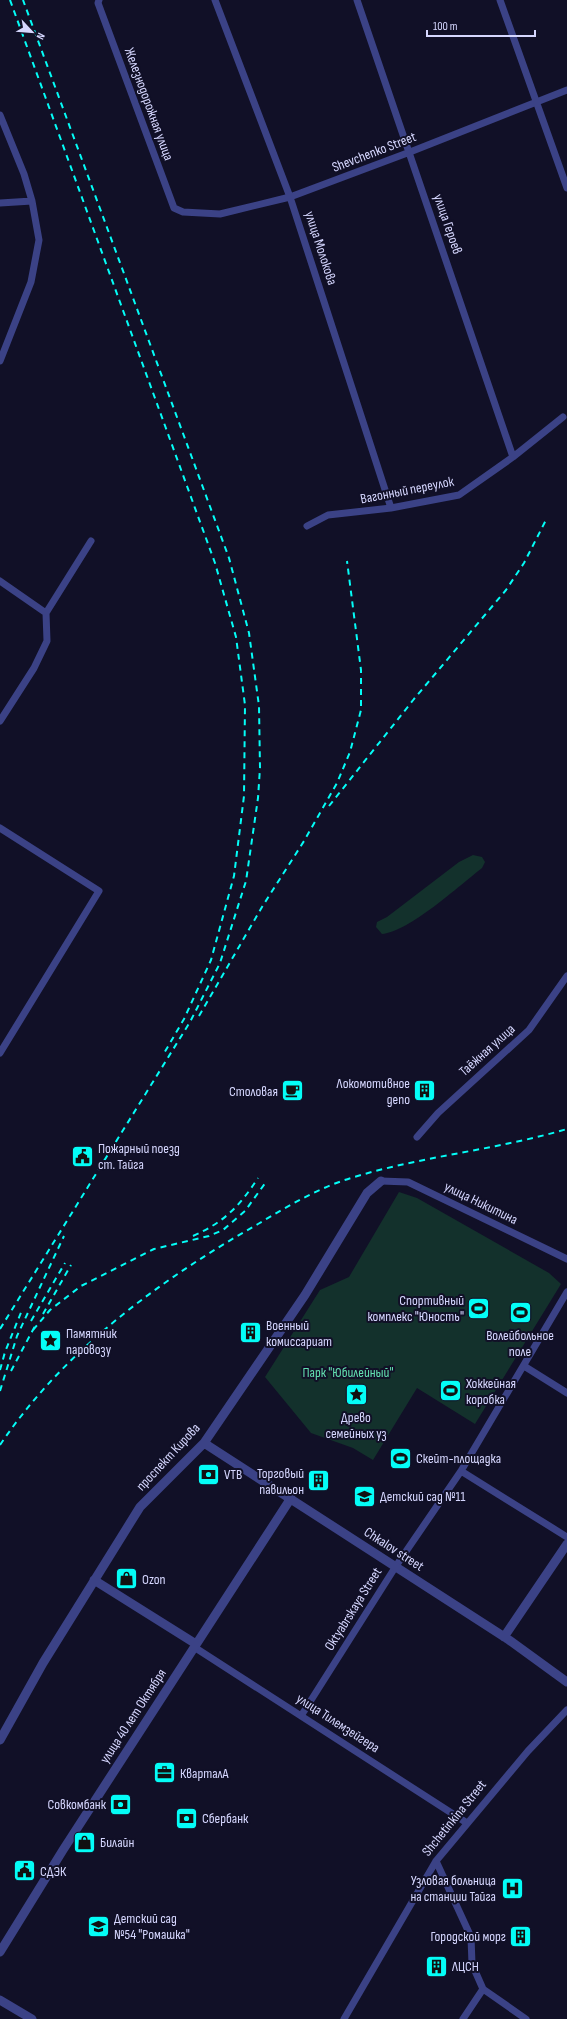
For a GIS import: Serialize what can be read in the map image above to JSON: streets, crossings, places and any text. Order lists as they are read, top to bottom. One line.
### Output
{"streets":{"street":["Железнодорожная улица","Shevchenko Street","улица Героев","улица Молокова","Вагонный переулок","Таёжная улица","улица Никитина","проспект Кирова","Chkalov street","Oktyabrskaya Street","улица 40 лет Октября","улица Тилемзейгера","Shchetinkina Street"]},"crossings":[["Железнодорожная улица","Shevchenko Street"],["Shevchenko Street","улица Героев"],["Shevchenko Street","улица Молокова"],["улица Героев","Вагонный переулок"],["улица Молокова","Вагонный переулок"],["улица Никитина","проспект Кирова"],["проспект Кирова","Chkalov street"],["проспект Кирова","улица Тилемзейгера"],["Chkalov street","Oktyabrskaya Street"],["Chkalov street","улица 40 лет Октября"],["Oktyabrskaya Street","улица Тилемзейгера"],["улица 40 лет Октября","улица Тилемзейгера"],["улица Тилемзейгера","Shchetinkina Street"]],"parks":["Парк \"Юбилейный\""],"places":{"cafe":["Столовая"],"building":["Локомотивное депо","Военный комиссариат","Торговый павильон","Городской морг","ЛЦСН"],"public building":["Пожарный поезд ст. Тайга","СДЭК"],"sports":["Спортивный комплекс \"Юность\"","Волейбольное поле","Хоккейная коробка","Скейт-площадка"],"place":["Памятник паровозу","Древо семейных уз"],"bank":["VTB","Совкомбанк","Сбербанк"],"school or university":["Детский сад №11","Детский сад №54 \"Ромашка\""],"shop":["Ozon","Билайн"],"office":["КварталА"],"hospital":["Узловая больница на станции Тайга"]},"scale_bar":"100 m","north":"bottom right"}
